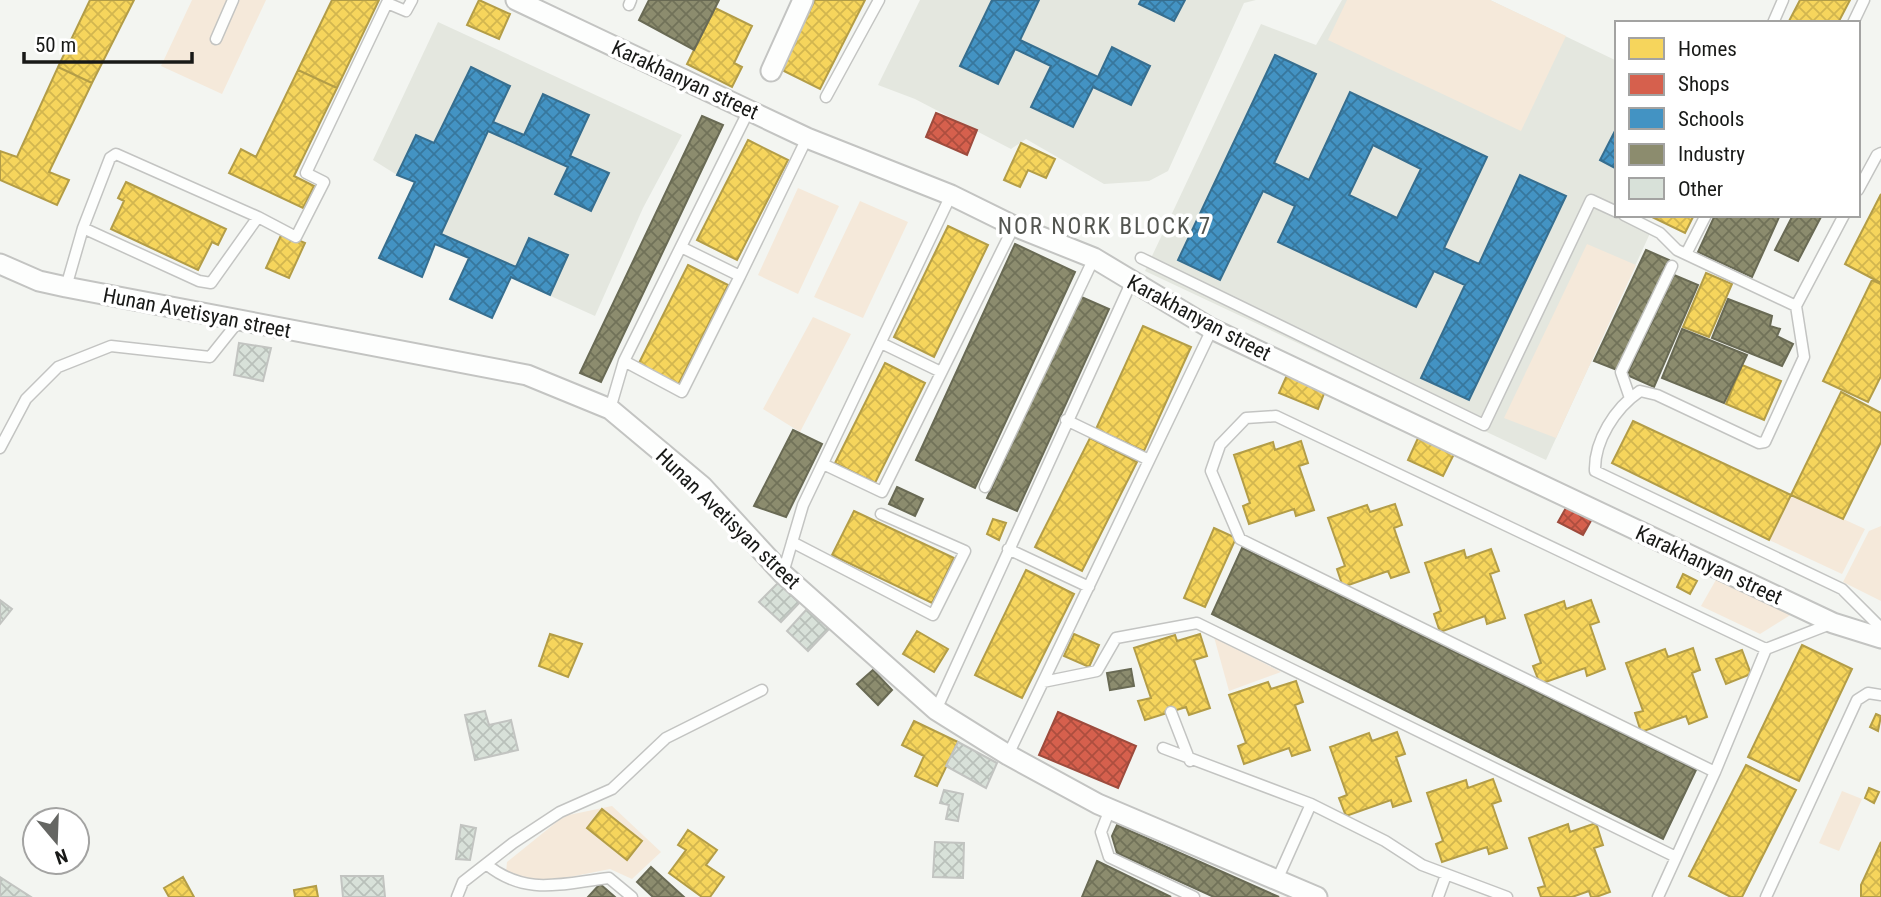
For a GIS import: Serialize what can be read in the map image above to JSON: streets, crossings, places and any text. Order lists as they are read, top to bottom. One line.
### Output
{"streets":{"street":["Karakhanyan street","Hunan Avetisyan street"]},"districts":["NOR NORK BLOCK 7"],"legend":["Homes","Shops","Schools","Industry","Other"],"scale_bar":"50 m","north":"bottom"}
